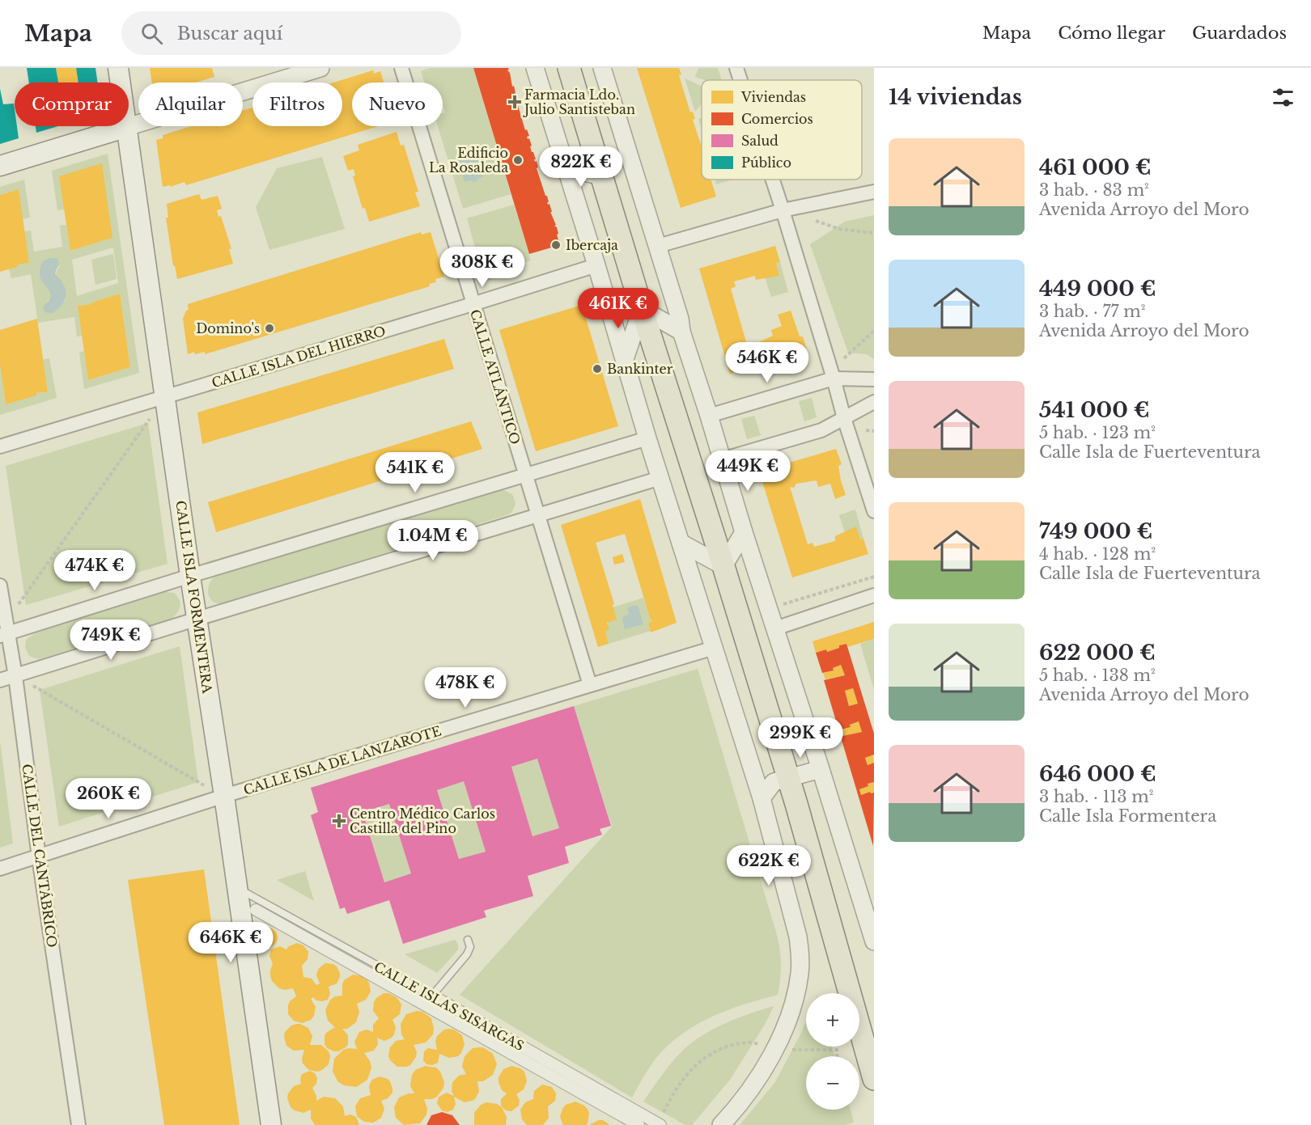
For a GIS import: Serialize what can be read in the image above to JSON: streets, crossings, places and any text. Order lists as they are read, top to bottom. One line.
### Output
{"streets":{"main road":["CALLE ISLA FORMENTERA"],"street":["CALLE ISLA DEL HIERRO","CALLE ATLÁNTICO","CALLE ISLA DE LANZAROTE","CALLE DEL CANTÁBRICO","CALLE ISLAS SISARGAS"]},"crossings":[["CALLE ISLA DEL HIERRO","CALLE ATLÁNTICO"],["CALLE ISLA DEL HIERRO","CALLE ISLA FORMENTERA"],["CALLE ATLÁNTICO","CALLE ISLA DE LANZAROTE"],["CALLE ISLA FORMENTERA","CALLE ISLA DE LANZAROTE"],["CALLE ISLA FORMENTERA","CALLE ISLAS SISARGAS"],["CALLE ISLA DE LANZAROTE","CALLE DEL CANTÁBRICO"]],"places":{"health":["Farmacia Ldo. Julio Santisteban","Centro Médico Carlos Castilla del Pino"],"other":["Edificio La Rosaleda","Ibercaja","Domino's","Bankinter"]},"legend":["Viviendas","Comercios","Salud","Público"],"page":{"header":"Mapa","search":"Buscar aquí","nav":["Mapa","Cómo llegar","Guardados"],"heading":"14 viviendas","chip":["Comprar","Alquilar","Filtros","Nuevo"],"list":[{"name":"461 000 €","note":"3 hab. · 83 m² · Avenida Arroyo del Moro"},{"name":"449 000 €","note":"3 hab. · 77 m² · Avenida Arroyo del Moro"},{"name":"541 000 €","note":"5 hab. · 123 m² · Calle Isla de Fuerteventura"},{"name":"749 000 €","note":"4 hab. · 128 m² · Calle Isla de Fuerteventura"},{"name":"622 000 €","note":"5 hab. · 138 m² · Avenida Arroyo del Moro"},{"name":"646 000 €","note":"3 hab. · 113 m² · Calle Isla Formentera"}],"price":["822K €","308K €","461K €","546K €","449K €","541K €","1.04M €","474K €","749K €","478K €","299K €","260K €","622K €","646K €"],"map_buttons":["+","−"]}}
